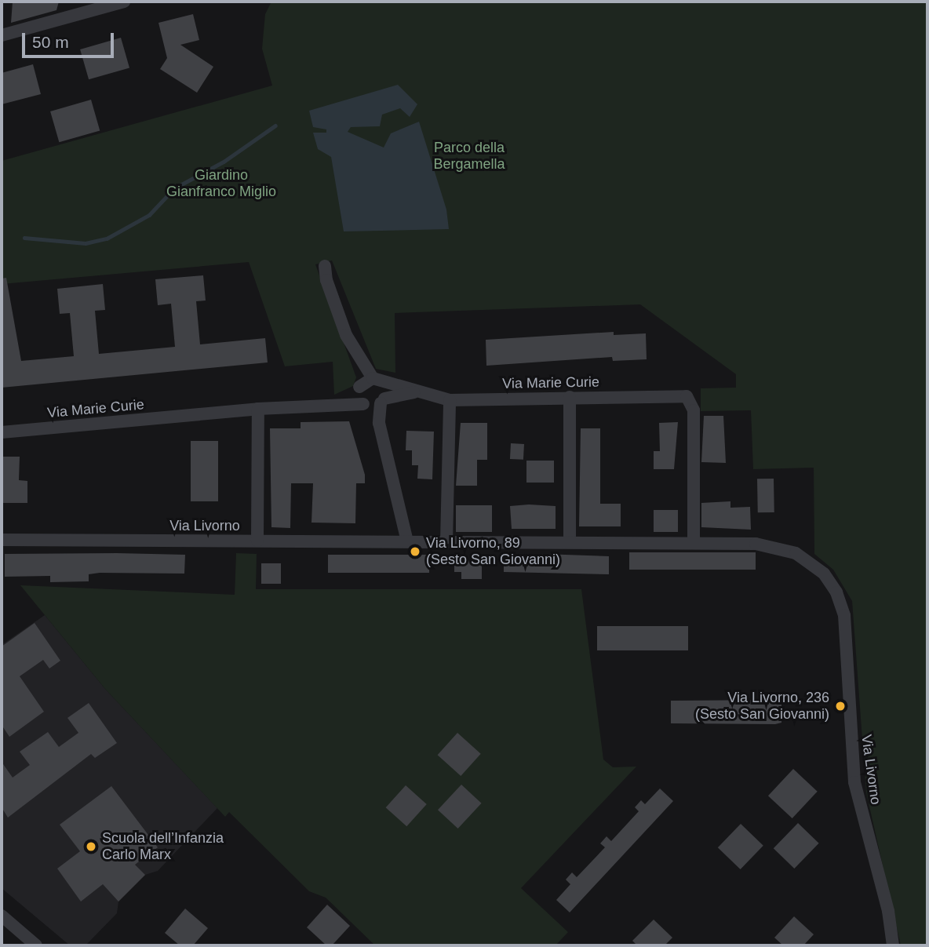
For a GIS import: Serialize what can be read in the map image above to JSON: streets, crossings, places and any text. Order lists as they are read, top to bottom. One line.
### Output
{"streets":{"street":["Via Marie Curie","Via Livorno"]},"crossings":[["Via Marie Curie","Via Livorno"]],"parks":["Parco della Bergamella","Giardino Gianfranco Miglio"],"places":["Via Livorno, 89 (Sesto San Giovanni)","Via Livorno, 236 (Sesto San Giovanni)","Scuola dell’Infanzia Carlo Marx"],"scale_bar":"50 m"}
